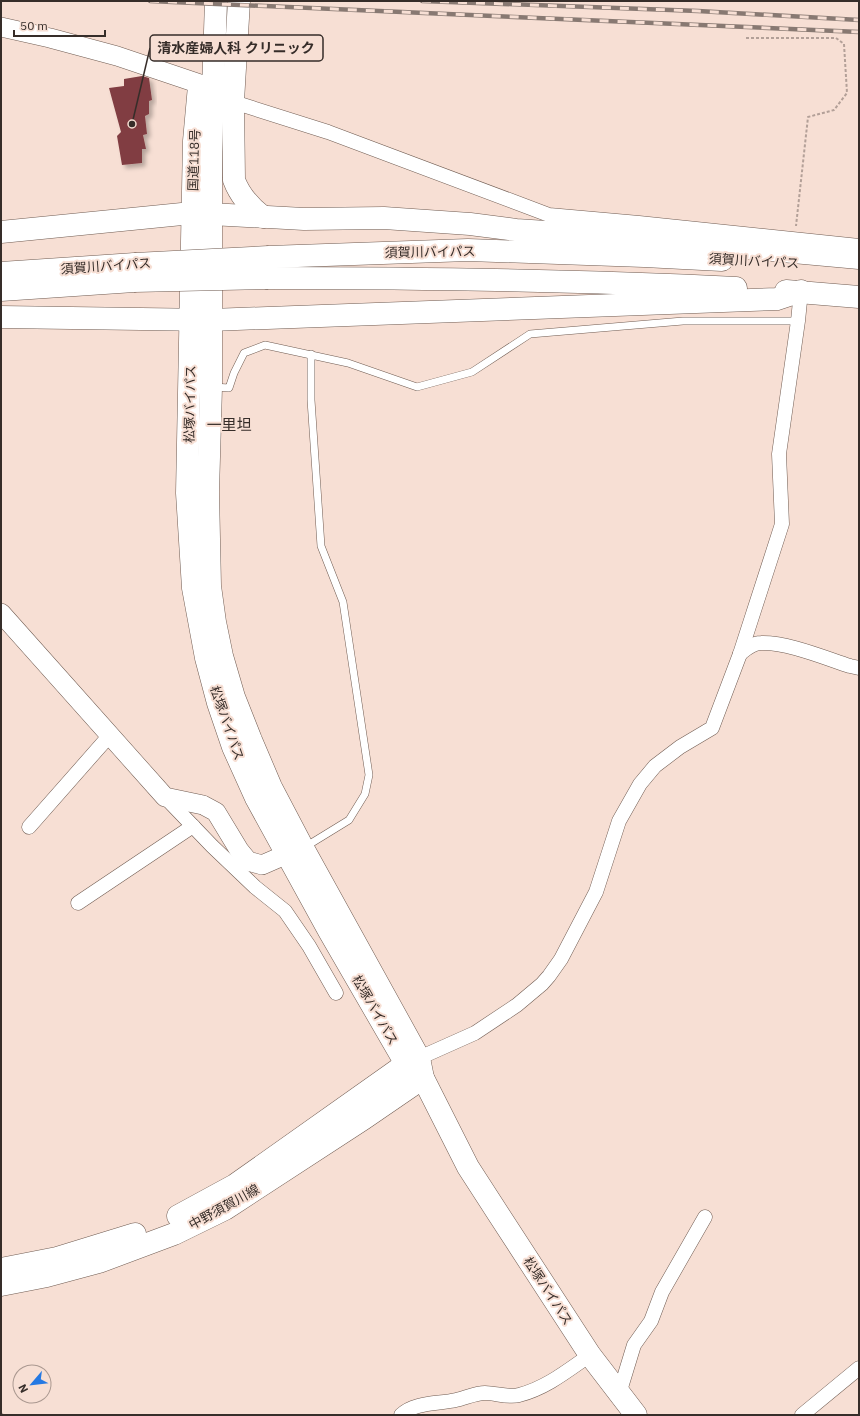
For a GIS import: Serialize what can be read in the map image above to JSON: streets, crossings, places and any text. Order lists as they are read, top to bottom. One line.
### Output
{"streets":{"main road":["国道118号","須賀川バイパス","松塚バイパス","中野須賀川線"]},"crossings":[["国道118号","松塚バイパス"],["松塚バイパス","中野須賀川線"]],"districts":["一里坦"],"places":["清水産婦人科 クリニック"],"scale_bar":"50 m","north":"bottom left"}
